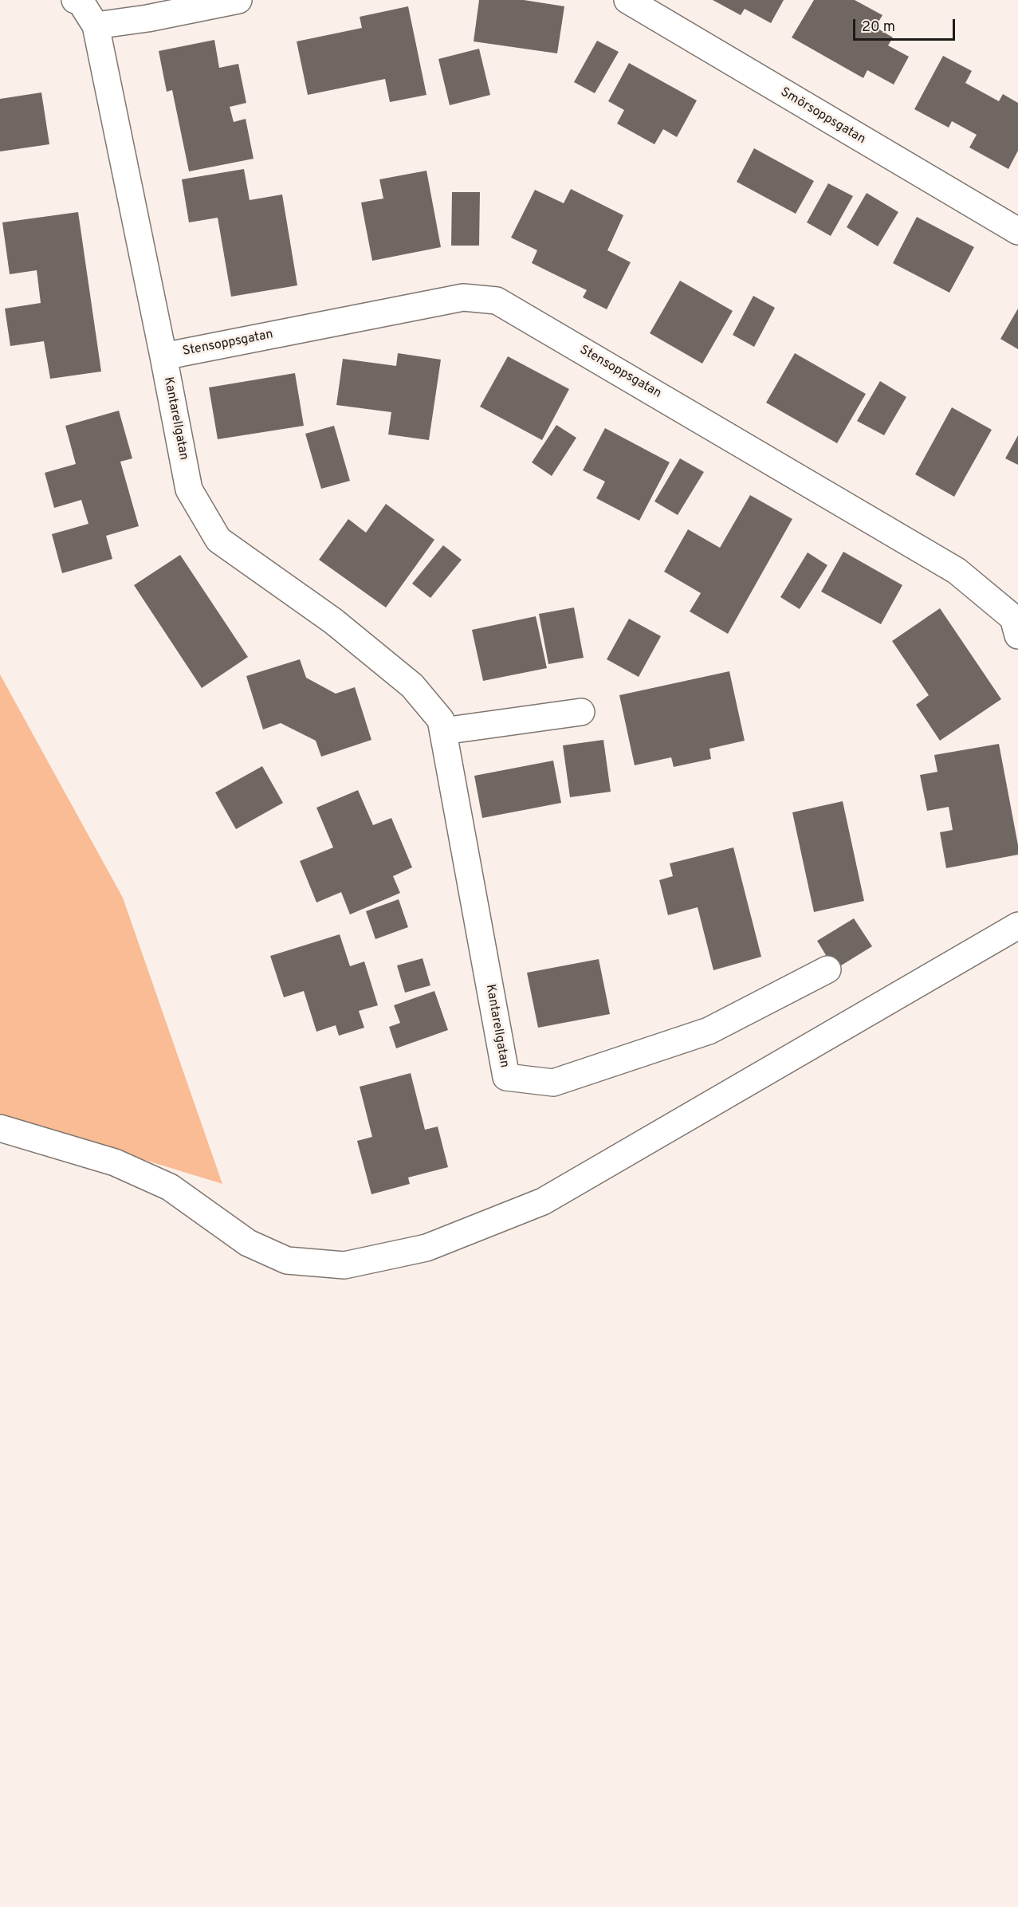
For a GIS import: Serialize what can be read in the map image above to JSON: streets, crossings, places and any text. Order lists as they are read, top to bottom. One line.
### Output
{"streets":{"street":["Smörsoppsgatan","Stensoppsgatan","Kantarellgatan"]},"crossings":[["Stensoppsgatan","Kantarellgatan"]],"scale_bar":"20 m"}
